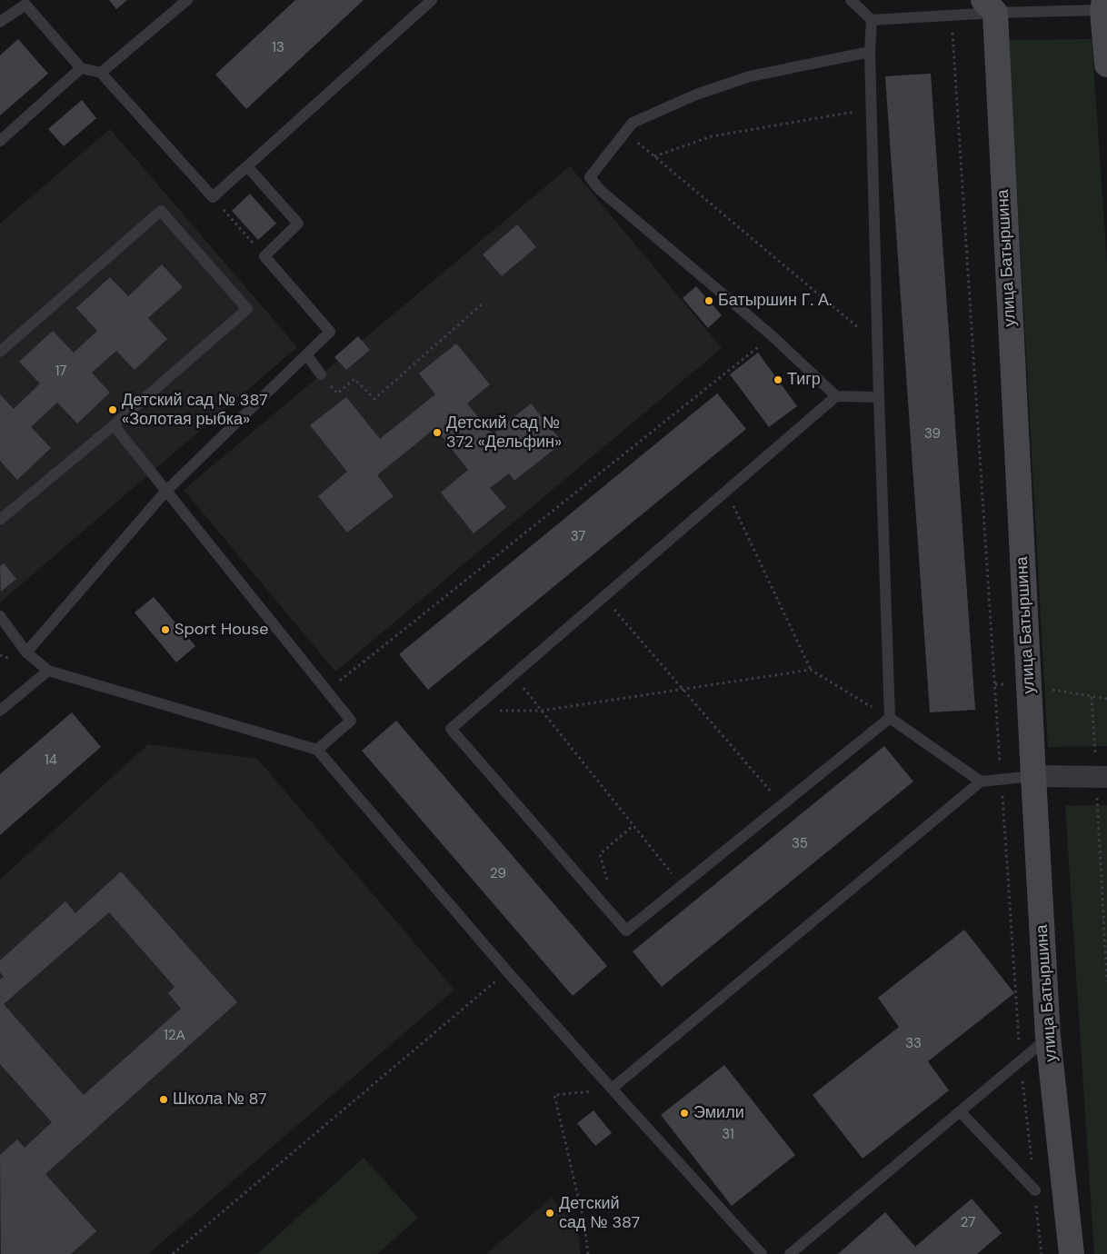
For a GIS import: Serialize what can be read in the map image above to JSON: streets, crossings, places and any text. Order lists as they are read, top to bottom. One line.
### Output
{"streets":{"street":["улица Батыршина"]},"places":["Батыршин Г. А.","Тигр","Детский сад № 387 «Золотая рыбка»","Детский сад № 372 «Дельфин»","Sport House","Школа № 87","Эмили","Детский сад № 387"],"house_numbers":["13","17","39","37","14","35","29","12А","33","31","27"]}
